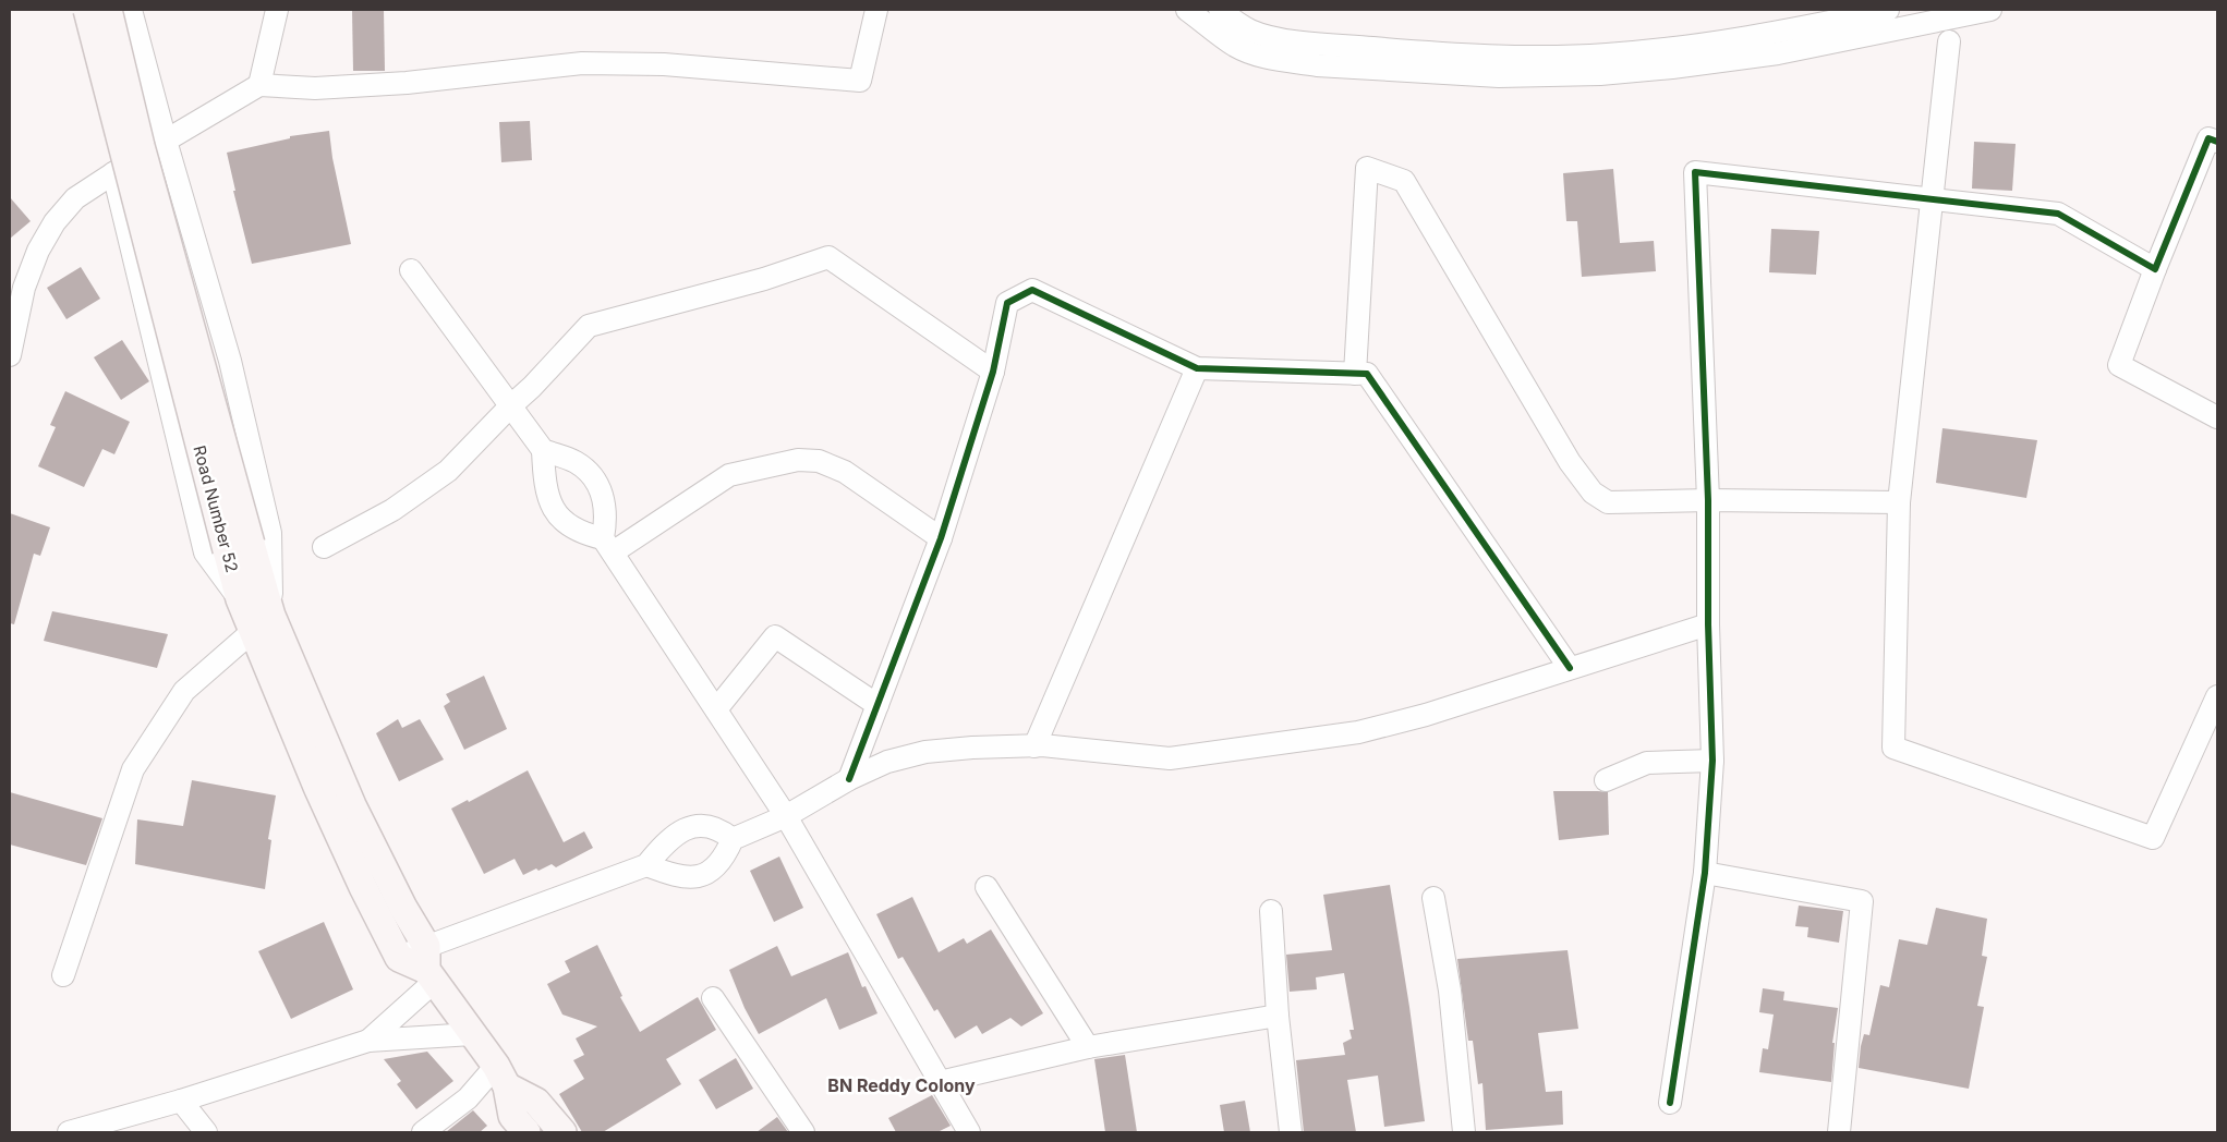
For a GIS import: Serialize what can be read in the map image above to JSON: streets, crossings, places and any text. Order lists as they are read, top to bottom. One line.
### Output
{"streets":{"main road":["Road Number 52"]},"districts":["BN Reddy Colony"]}
